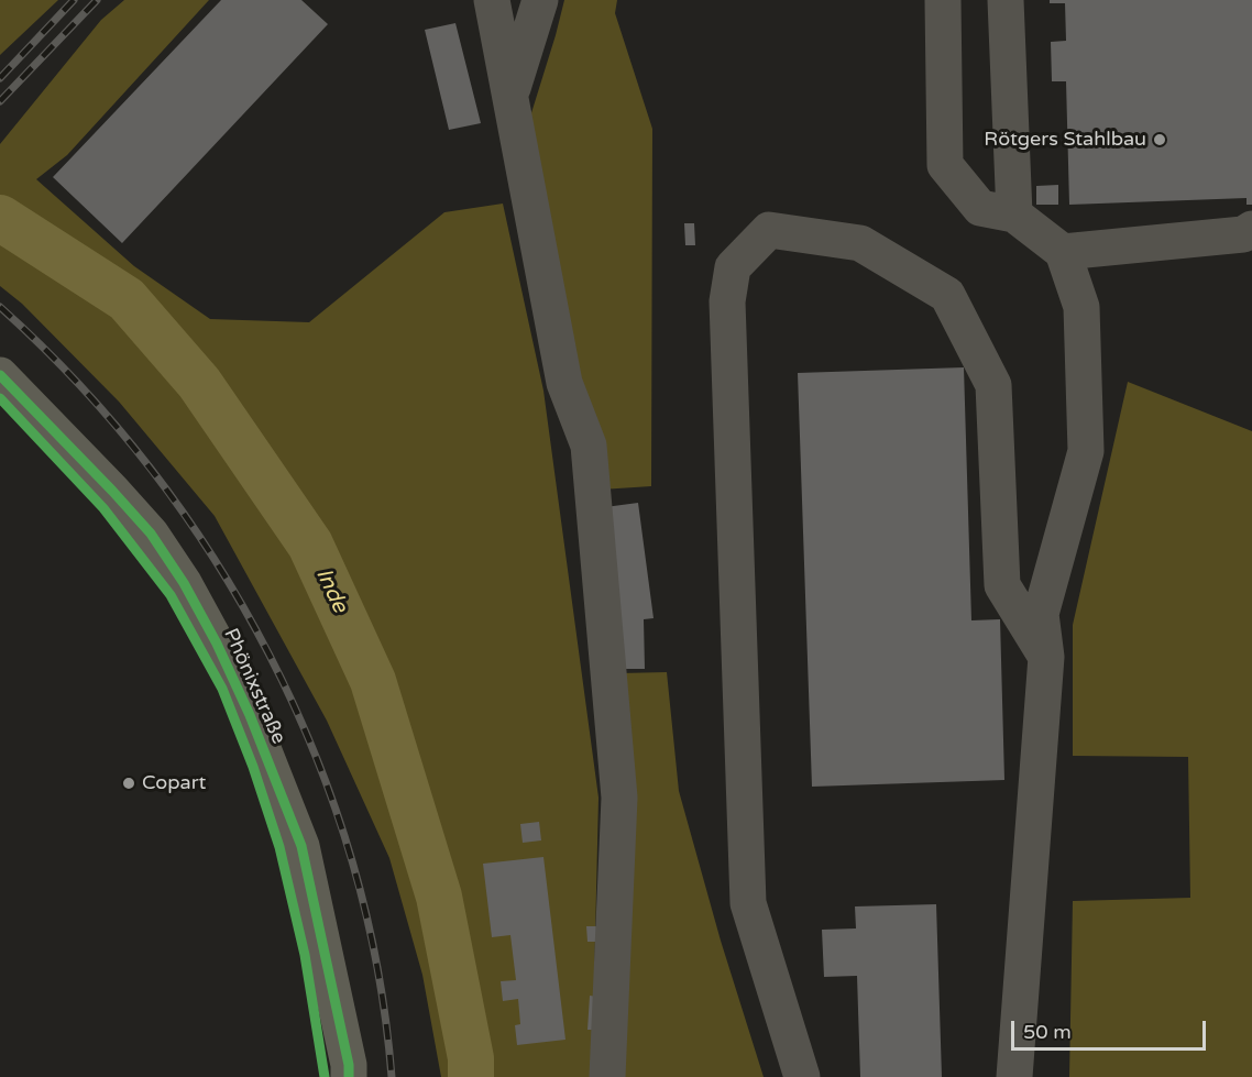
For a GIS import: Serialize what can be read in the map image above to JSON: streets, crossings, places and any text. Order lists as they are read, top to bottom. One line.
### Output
{"streets":{"main road":["Phönixstraße"]},"water":["Inde"],"places":["Rötgers Stahlbau","Copart"],"scale_bar":"50 m"}
